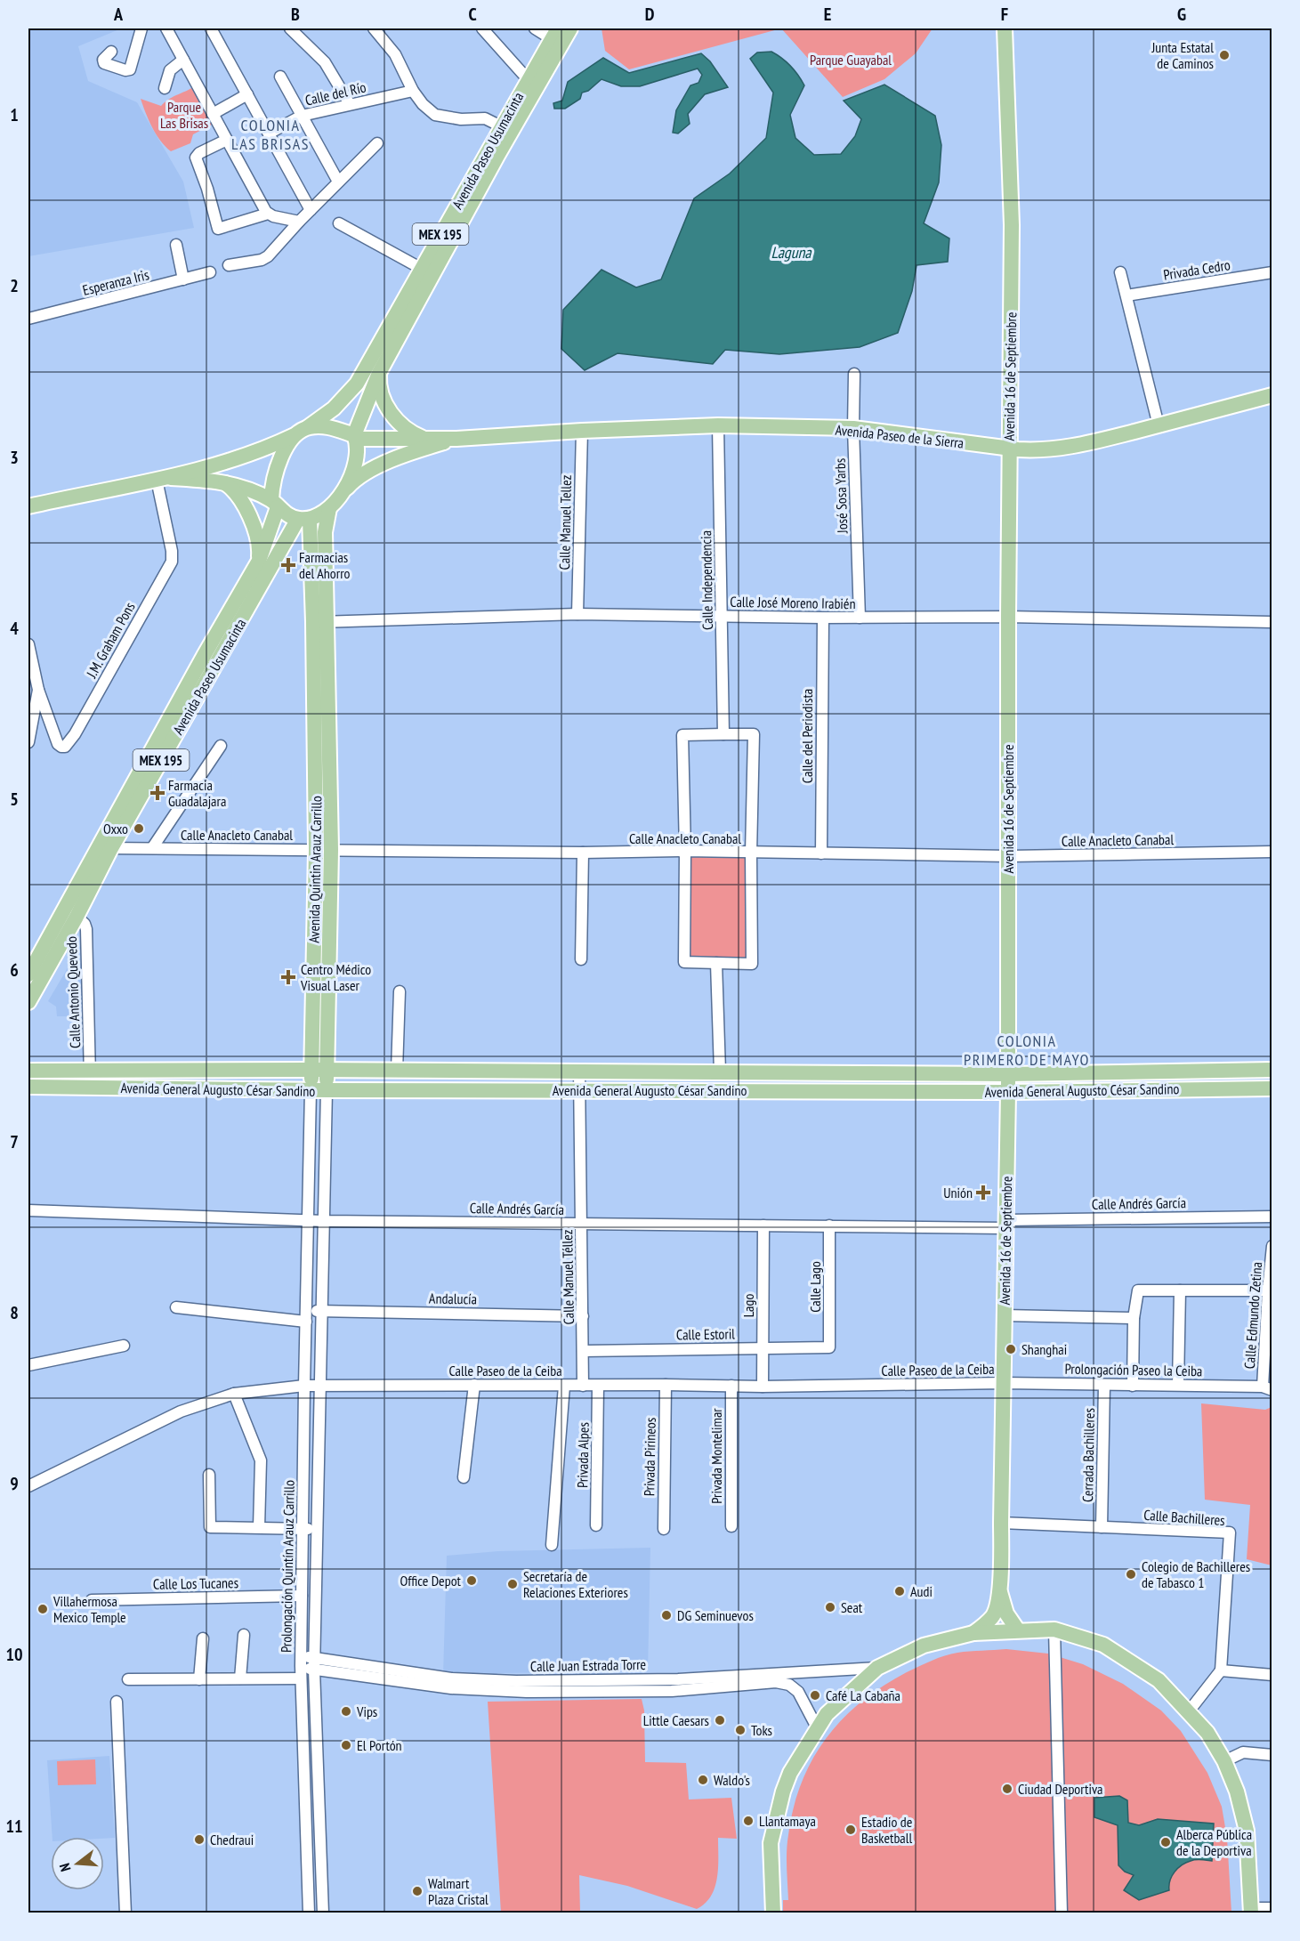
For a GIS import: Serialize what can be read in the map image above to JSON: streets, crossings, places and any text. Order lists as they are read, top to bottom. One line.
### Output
{"streets":{"main road":["Avenida Paseo Usumacinta","MEX 195","Avenida 16 de Septiembre","Avenida Paseo de la Sierra","Avenida Quintin Arauz Carrillo","Avenida General Augusto César Sandino"],"street":["Calle del Río","Privada Cedro","Esperanza Iris","José Sosa Yarbs","Calle Manuel Tellez","Calle Independencia","Calle José Moreno Irabién","J.M. Graham Pons","Calle del Periodista","Calle Anacleto Canabal","Calle Antonio Quevedo","Calle Andrés García","Calle Manuel Téllez","Calle Lago","Andalucía","Lago","Calle Edmundo Zetina","Calle Estoril","Calle Paseo de la Ceiba","Prolongación Paseo la Ceiba","Privada Alpes","Cerrada Bachilleres","Privada Montelimar","Privada Pirineos","Calle Bachilleres","Prolongación Quintín Arauz Carrillo","Calle Los Tucanes","Calle Juan Estrada Torre"]},"crossings":[["Avenida Paseo Usumacinta","Avenida Paseo de la Sierra"],["Avenida Paseo Usumacinta","Calle Anacleto Canabal"],["Avenida Paseo Usumacinta","Avenida Quintin Arauz Carrillo"],["Avenida Paseo Usumacinta","Calle Antonio Quevedo"],["Avenida 16 de Septiembre","Avenida Paseo de la Sierra"],["Avenida 16 de Septiembre","Calle José Moreno Irabién"],["Avenida 16 de Septiembre","Calle Anacleto Canabal"],["Avenida 16 de Septiembre","Avenida General Augusto César Sandino"],["Avenida 16 de Septiembre","Calle Andrés García"],["Avenida 16 de Septiembre","Calle Paseo de la Ceiba"],["Avenida 16 de Septiembre","Prolongación Paseo la Ceiba"],["Avenida 16 de Septiembre","Calle Bachilleres"],["Avenida Paseo de la Sierra","José Sosa Yarbs"],["Avenida Paseo de la Sierra","Calle Manuel Tellez"],["Avenida Paseo de la Sierra","Calle Independencia"],["Avenida Paseo de la Sierra","Avenida Quintin Arauz Carrillo"],["José Sosa Yarbs","Calle José Moreno Irabién"],["Calle Manuel Tellez","Calle José Moreno Irabién"],["Calle Independencia","Calle José Moreno Irabién"],["Calle José Moreno Irabién","Calle del Periodista"],["Calle José Moreno Irabién","Avenida Quintin Arauz Carrillo"],["Calle del Periodista","Calle Anacleto Canabal"],["Calle Anacleto Canabal","Avenida Quintin Arauz Carrillo"],["Avenida Quintin Arauz Carrillo","Avenida General Augusto César Sandino"],["Avenida Quintin Arauz Carrillo","Calle Andrés García"],["Avenida Quintin Arauz Carrillo","Prolongación Quintín Arauz Carrillo"],["Calle Antonio Quevedo","Avenida General Augusto César Sandino"],["Avenida General Augusto César Sandino","Calle Manuel Téllez"],["Avenida General Augusto César Sandino","Prolongación Quintín Arauz Carrillo"],["Calle Andrés García","Calle Manuel Téllez"],["Calle Andrés García","Calle Lago"],["Calle Andrés García","Lago"],["Calle Andrés García","Prolongación Quintín Arauz Carrillo"],["Calle Manuel Téllez","Andalucía"],["Calle Manuel Téllez","Calle Estoril"],["Calle Manuel Téllez","Calle Paseo de la Ceiba"],["Calle Lago","Calle Estoril"],["Andalucía","Prolongación Quintín Arauz Carrillo"],["Lago","Calle Estoril"],["Lago","Calle Paseo de la Ceiba"],["Calle Edmundo Zetina","Prolongación Paseo la Ceiba"],["Calle Paseo de la Ceiba","Prolongación Paseo la Ceiba"],["Calle Paseo de la Ceiba","Privada Alpes"],["Calle Paseo de la Ceiba","Privada Montelimar"],["Calle Paseo de la Ceiba","Privada Pirineos"],["Calle Paseo de la Ceiba","Prolongación Quintín Arauz Carrillo"],["Prolongación Paseo la Ceiba","Cerrada Bachilleres"],["Cerrada Bachilleres","Calle Bachilleres"],["Prolongación Quintín Arauz Carrillo","Calle Los Tucanes"],["Prolongación Quintín Arauz Carrillo","Calle Juan Estrada Torre"]],"districts":["COLONIA LAS BRISAS","COLONIA PRIMERO DE MAYO"],"water":["Laguna"],"parks":["Parque Guayabal","Parque Las Brisas"],"places":{"other":["Junta Estatal de Caminos","Oxxo","Shanghai","Colegio de Bachilleres de Tabasco 1","Office Depot","Secretaría de Relaciones Exteriores","Audi","Seat","Villahermosa Mexico Temple","DG Seminuevos","Café La Cabaña","Vips","Little Caesars","Toks","El Portón","Waldo's","Ciudad Deportiva","Llantamaya","Estadio de Basketball","Chedraui","Alberca Pública de la Deportiva","Walmart Plaza Cristal"],"health":["Farmacias del Ahorro","Farmacia Guadalajara","Centro Médico Visual Laser","Unión"]},"north":"left","grid":{"columns":["A","B","C","D","E","F","G"],"rows":["1","2","3","4","5","6","7","8","9","10","11"]}}
